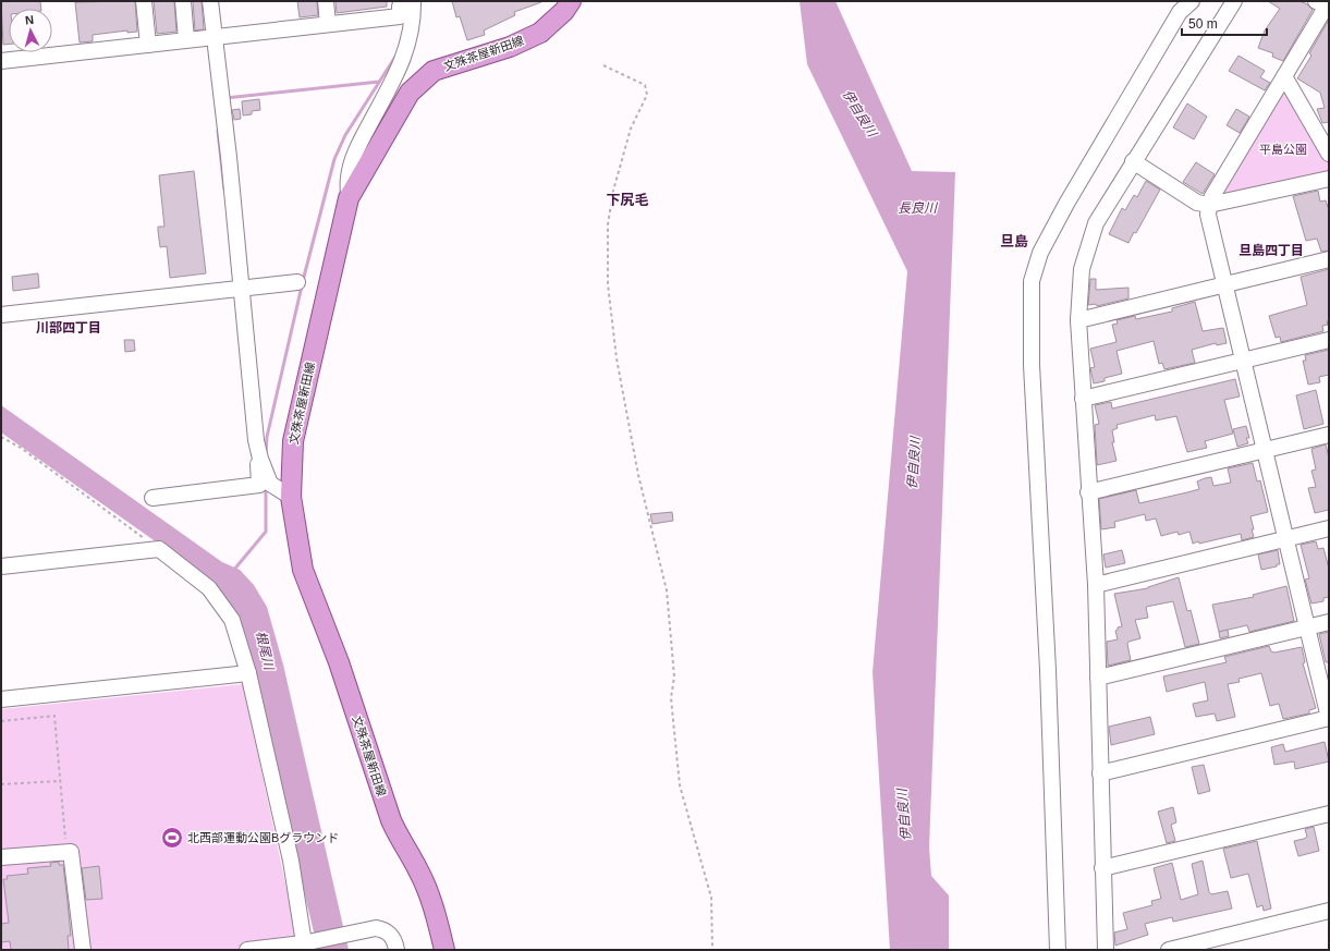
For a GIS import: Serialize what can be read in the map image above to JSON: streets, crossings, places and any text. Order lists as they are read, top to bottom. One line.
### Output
{"streets":{"main road":["文殊茶屋新田線"]},"districts":["下尻毛","旦島","旦島四丁目","川部四丁目"],"water":["伊自良川","長良川","根尾川"],"parks":["平島公園"],"places":{"sports":["北西部運動公園Bグラウンド"]},"scale_bar":"50 m","north":"top"}
